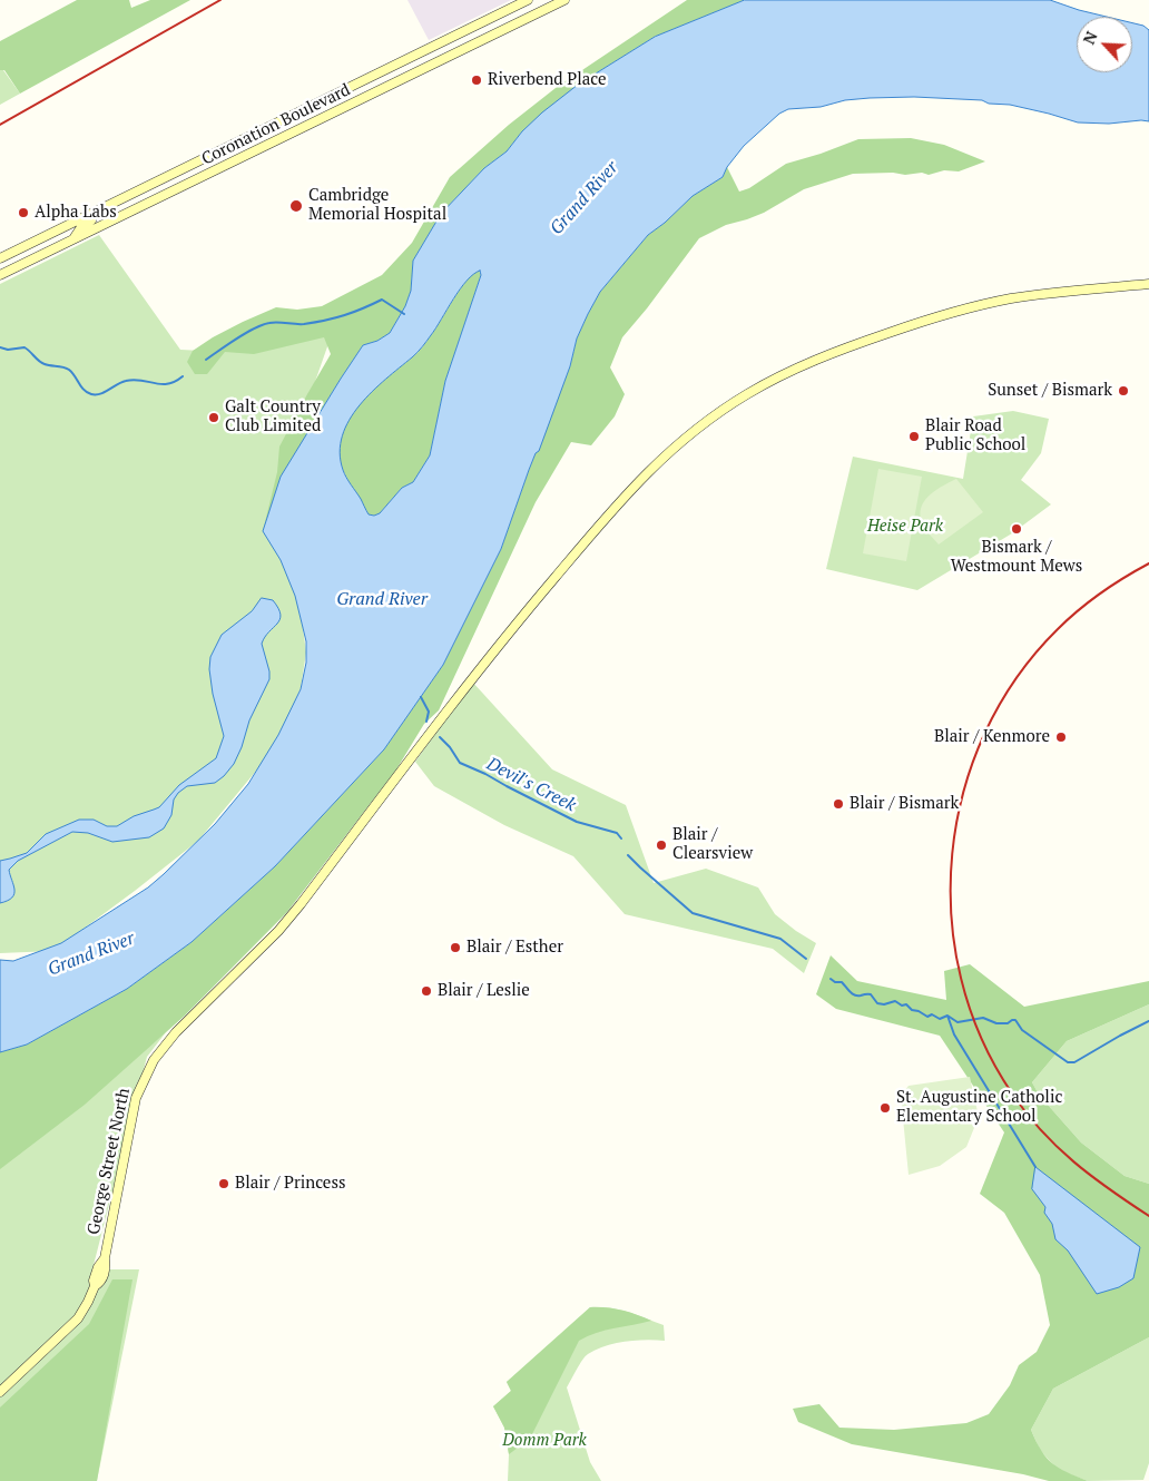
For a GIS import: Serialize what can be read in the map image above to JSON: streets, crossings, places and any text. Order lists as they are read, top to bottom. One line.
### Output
{"streets":{"main road":["Coronation Boulevard","George Street North"]},"water":["Grand River","Devil's Creek"],"parks":["Heise Park","Domm Park"],"places":["Riverbend Place","Cambridge Memorial Hospital","Alpha Labs","Sunset / Bismark","Galt Country Club Limited","Blair Road Public School","Bismark / Westmount Mews","Blair / Kenmore","Blair / Bismark","Blair / Clearsview","Blair / Esther","Blair / Leslie","St. Augustine Catholic Elementary School","Blair / Princess"],"north":"top left"}
